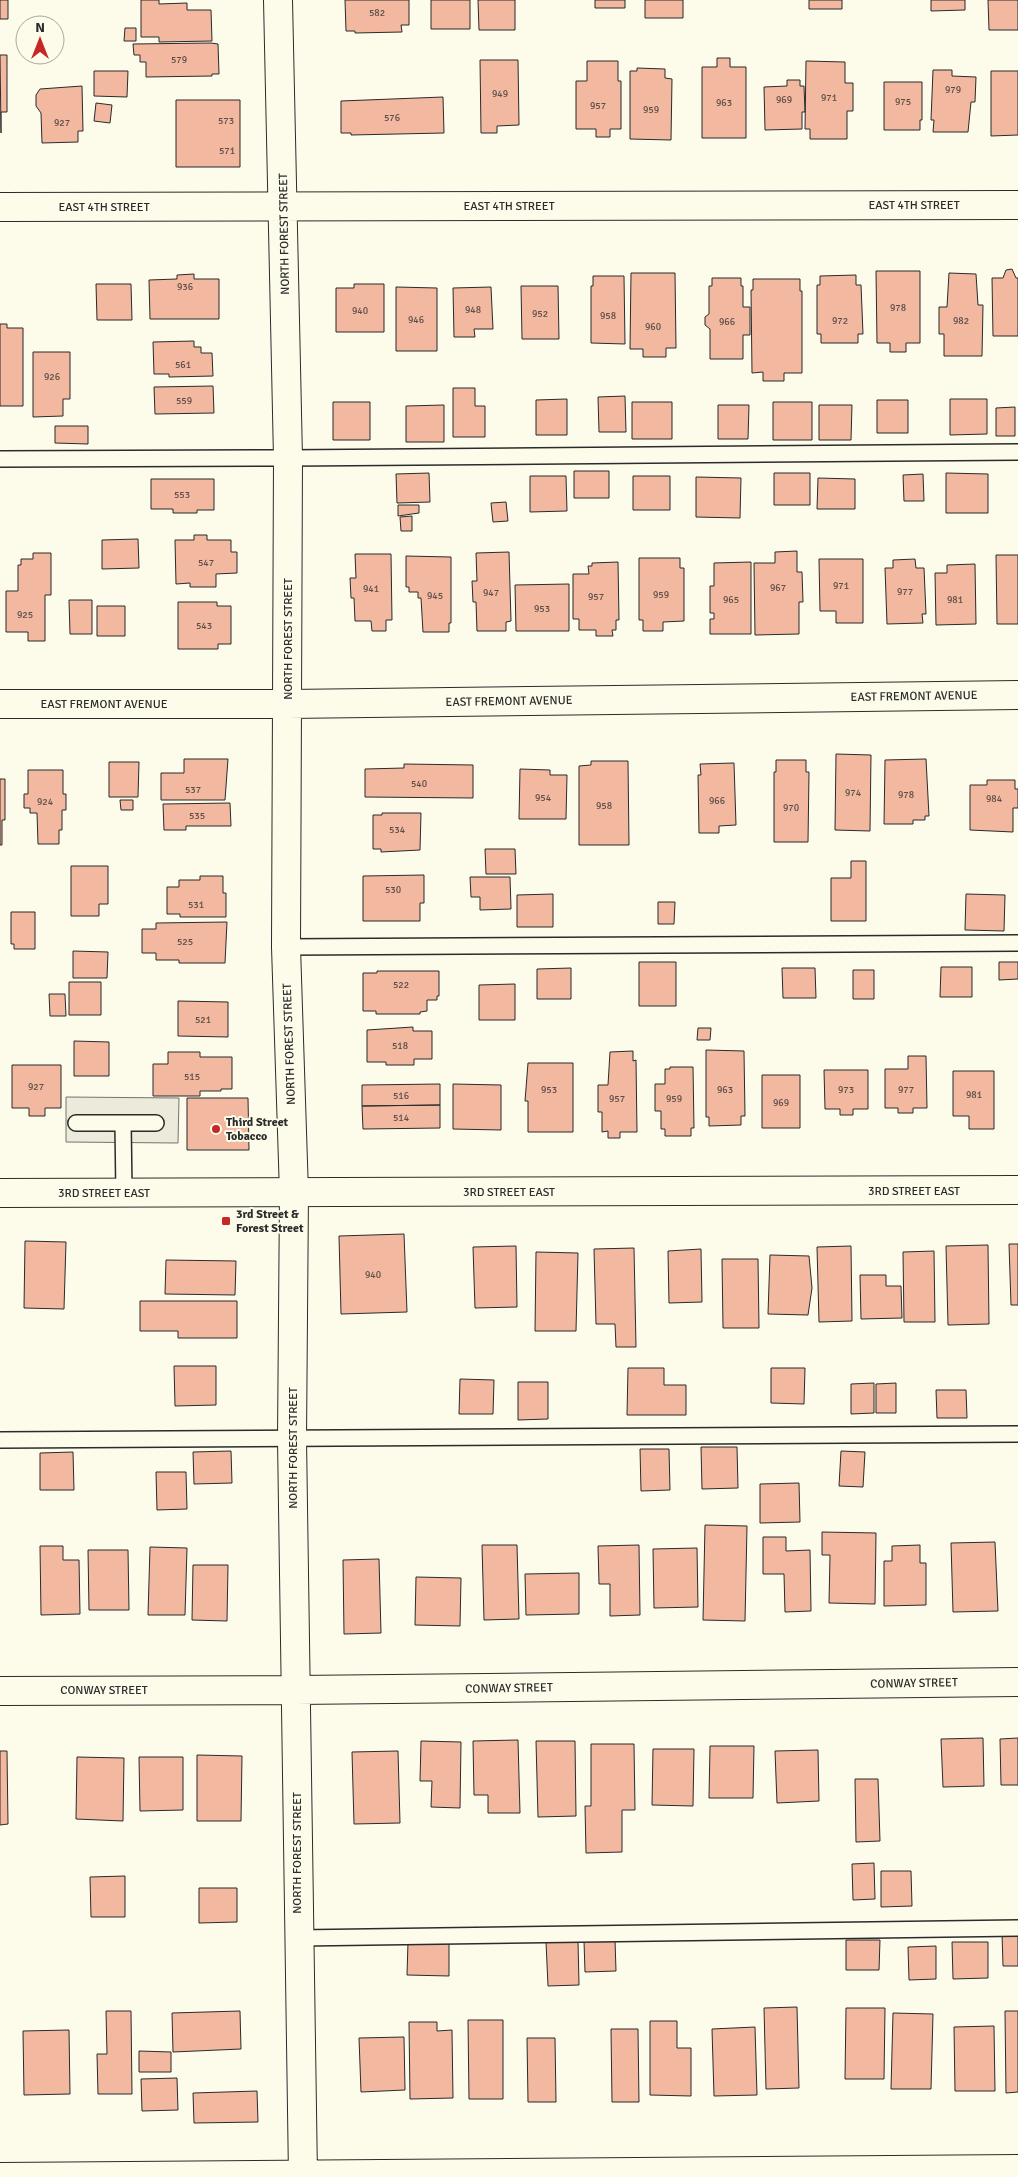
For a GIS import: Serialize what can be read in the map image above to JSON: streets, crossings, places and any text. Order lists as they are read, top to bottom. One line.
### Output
{"streets":{"street":["EAST 4TH STREET","NORTH FOREST STREET","EAST FREMONT AVENUE","3RD STREET EAST","CONWAY STREET"]},"crossings":[["EAST 4TH STREET","NORTH FOREST STREET"],["NORTH FOREST STREET","EAST FREMONT AVENUE"],["NORTH FOREST STREET","3RD STREET EAST"],["NORTH FOREST STREET","CONWAY STREET"]],"places":{"other":["Third Street Tobacco"],"transit":["3rd Street & Forest Street"]},"house_numbers":["582","579","979","949","971","969","975","963","957","959","576","573","927","571","936","978","948","940","952","958","946","972","982","966","960","561","926","559","553","547","971","967","941","977","947","959","945","957","965","981","953","925","543","540","537","974","978","954","984","966","924","958","970","535","534","530","531","525","522","521","518","515","927","953","963","973","977","981","516","957","959","969","514","940"],"north":"top"}
